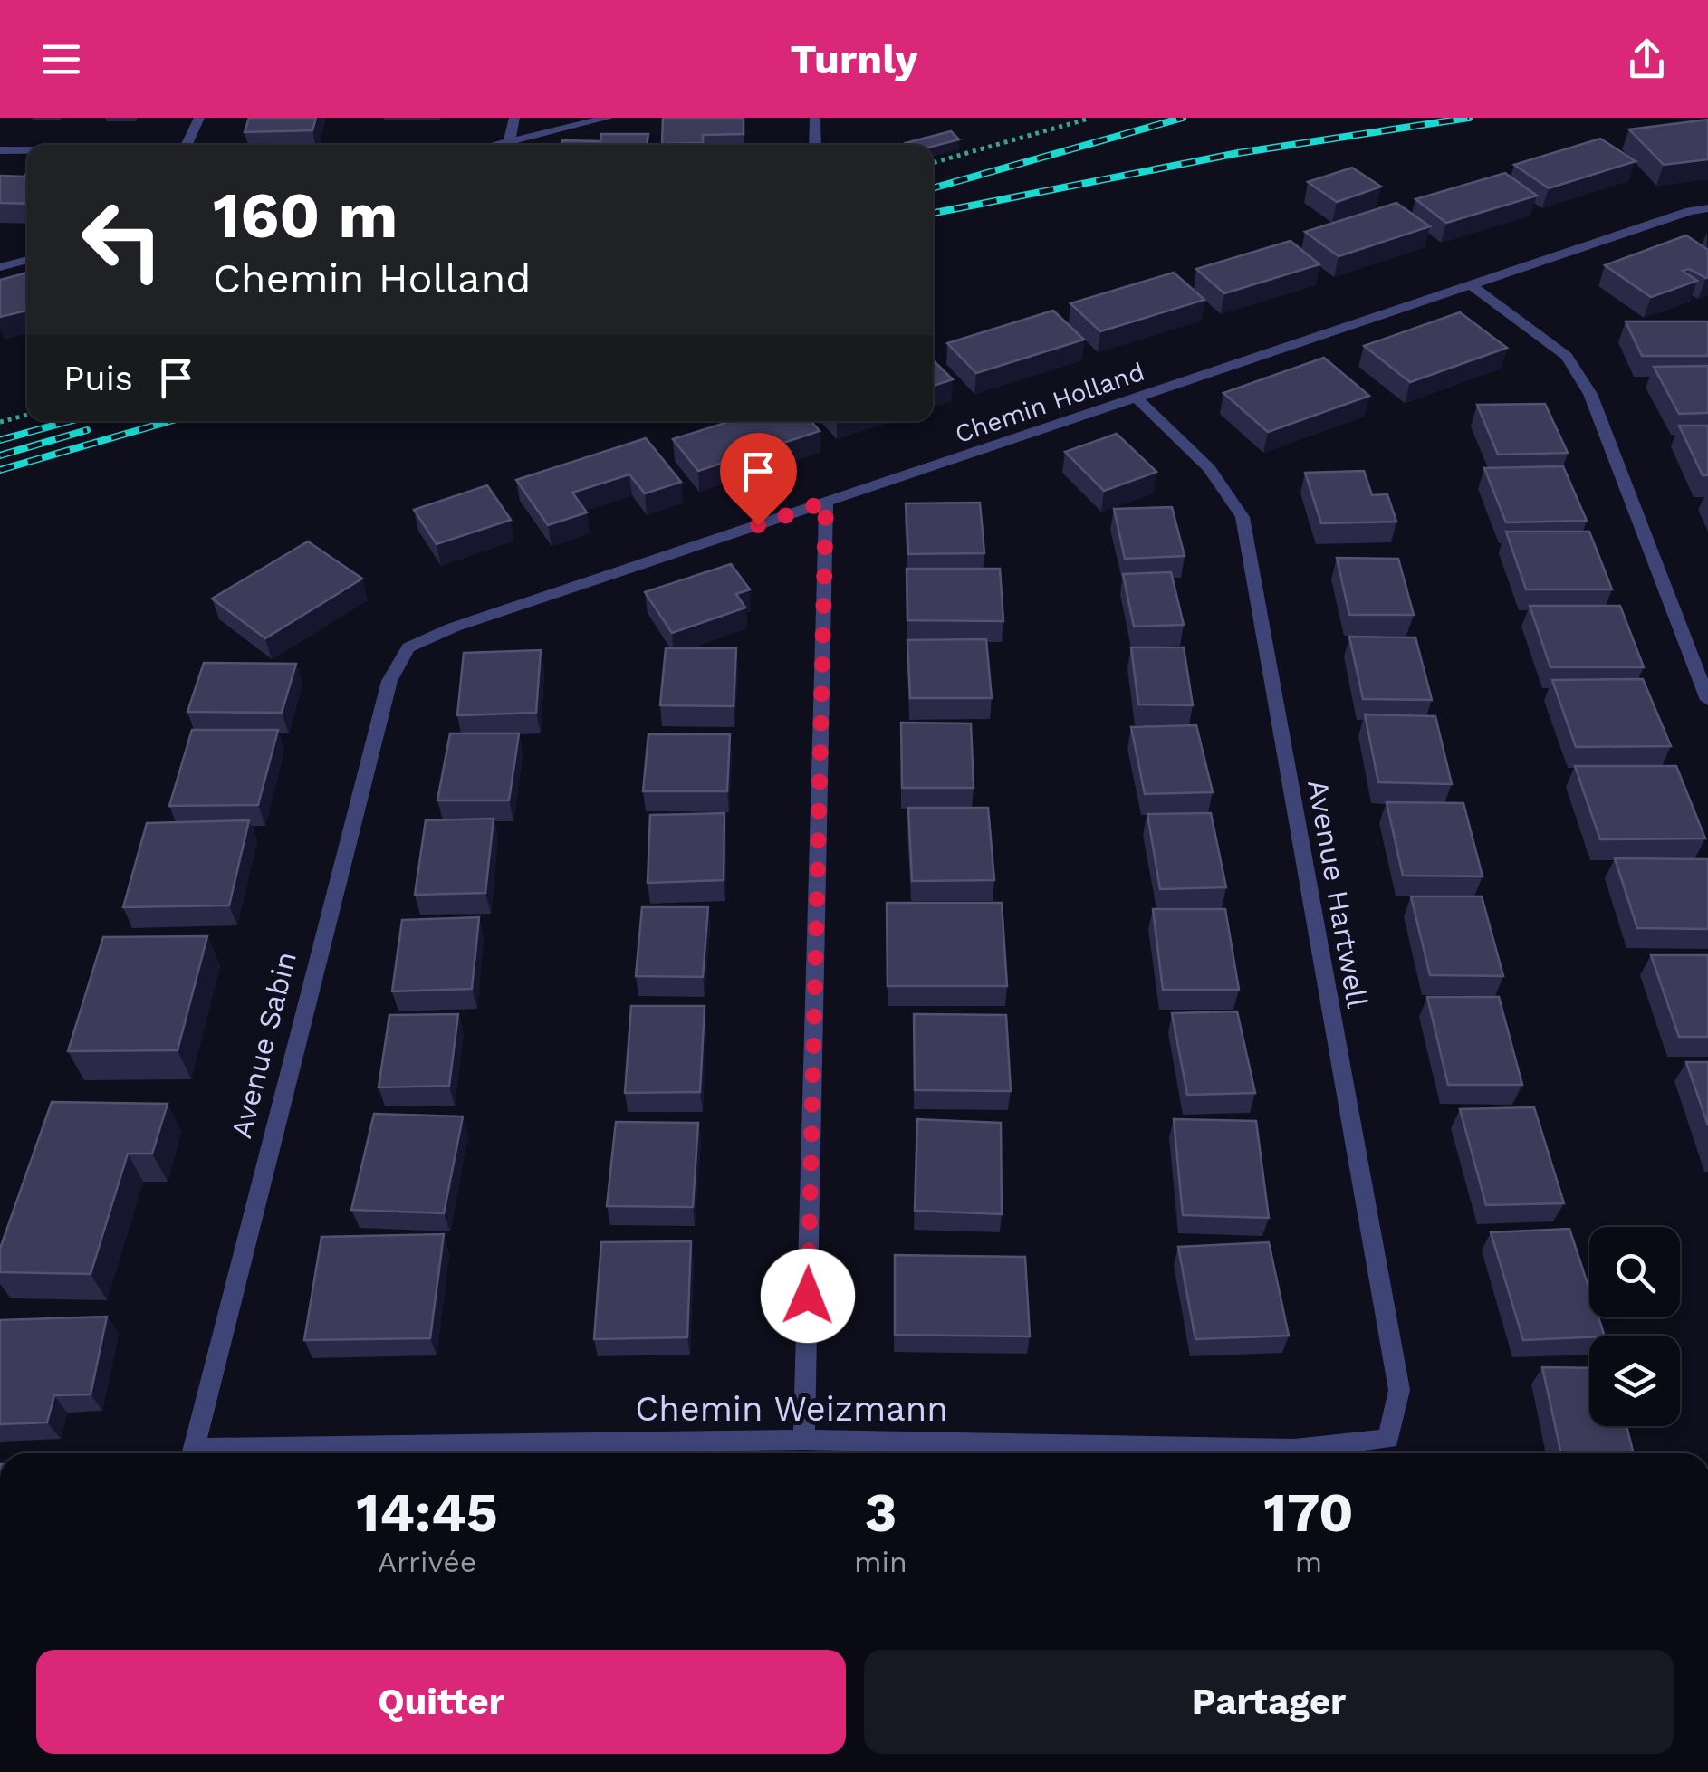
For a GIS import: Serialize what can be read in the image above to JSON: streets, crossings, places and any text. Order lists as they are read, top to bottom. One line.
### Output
{"streets":{"street":["Chemin Holland","Avenue Hartwell","Avenue Sabin","Chemin Weizmann"]},"crossings":[["Chemin Holland","Avenue Hartwell"],["Chemin Holland","Avenue Sabin"],["Avenue Hartwell","Chemin Weizmann"]],"page":{"header":"Turnly","turn":["160 m","Chemin Holland"],"then":"Puis","eta":["14:45","Arrivée","3","min","170","m"],"buttons":["Quitter","Partager"]}}
